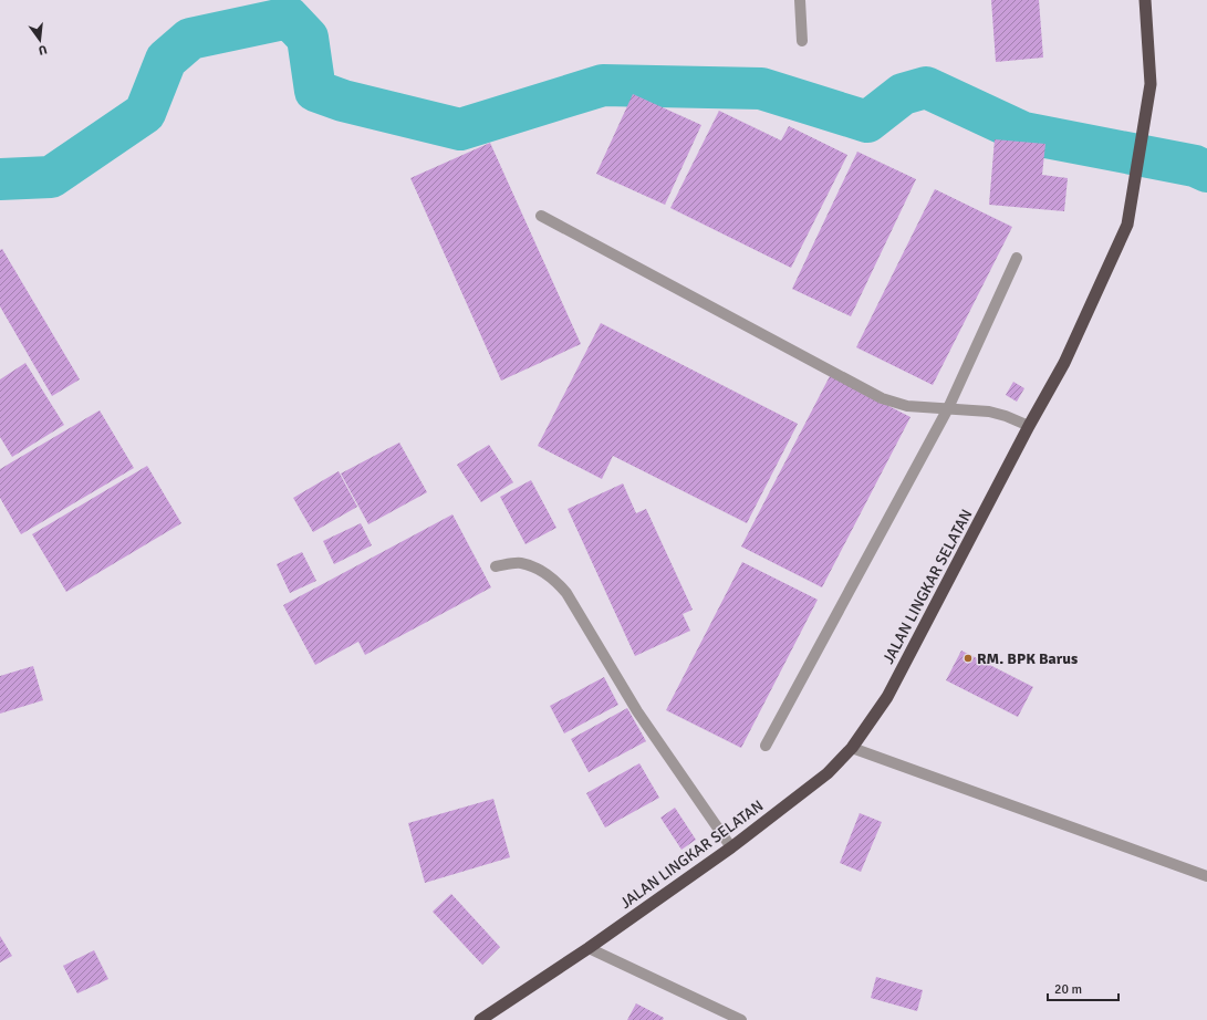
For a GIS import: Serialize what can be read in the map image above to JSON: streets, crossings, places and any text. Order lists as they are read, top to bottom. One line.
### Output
{"streets":{"highway":["JALAN LINGKAR SELATAN"]},"places":["RM. BPK Barus"],"scale_bar":"20 m","north":"bottom"}
